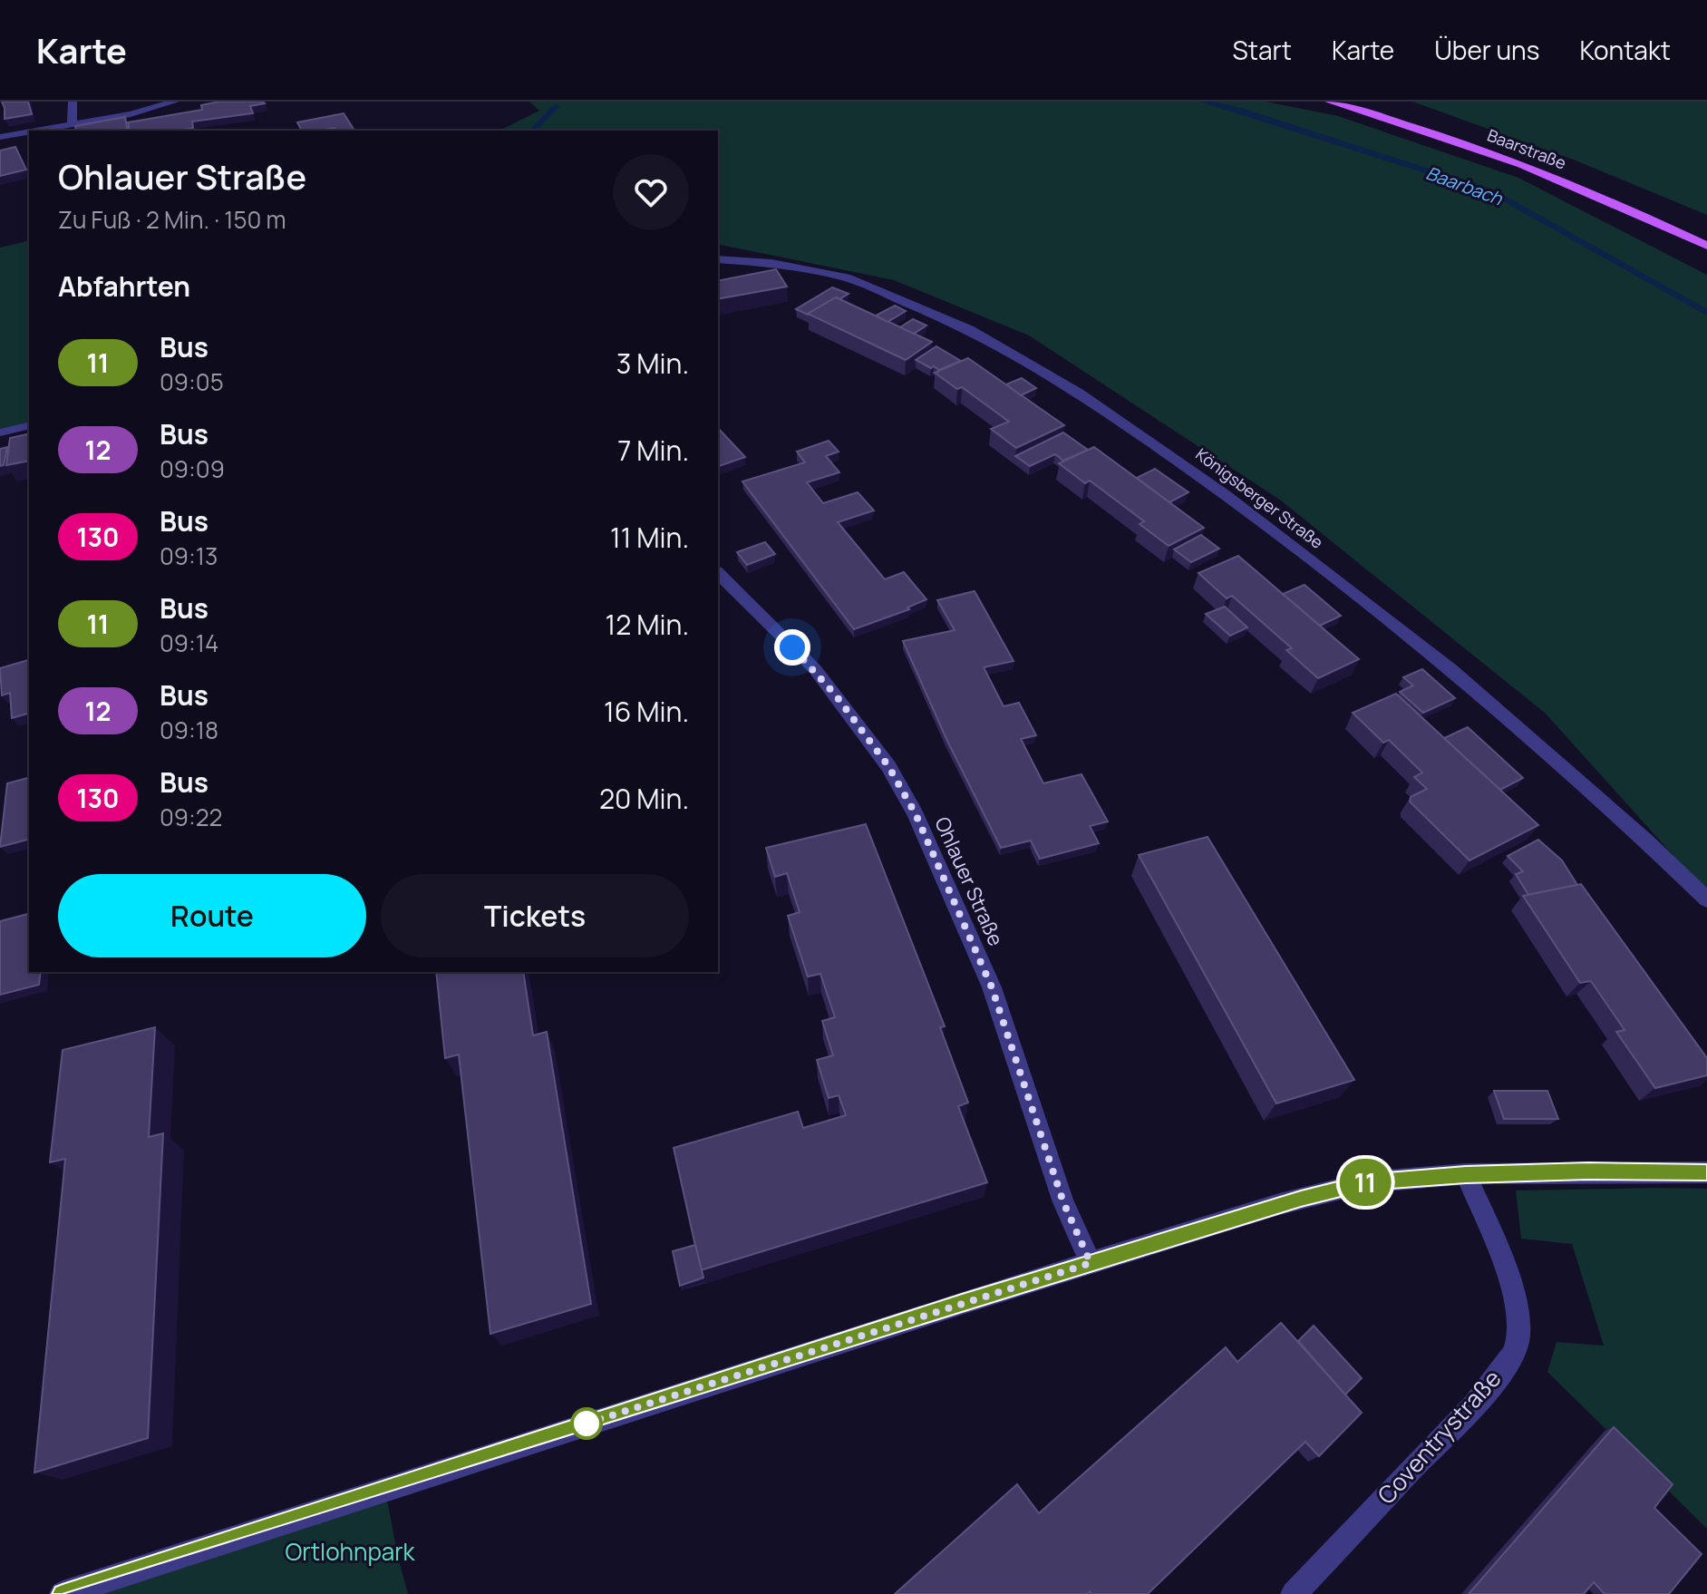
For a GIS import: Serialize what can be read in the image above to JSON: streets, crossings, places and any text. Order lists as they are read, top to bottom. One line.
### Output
{"streets":{"main road":["Baarstraße"],"street":["Königsberger Straße","Ohlauer Straße","Coventrystraße"]},"water":["Baarbach"],"parks":["Ortlohnpark"],"lines":["bus line 11"],"page":{"header":"Karte","nav":["Start","Karte","Über uns","Kontakt"],"on_map":"11","heading":[["Ohlauer Straße","Zu Fuß · 2 Min. · 150 m"],"Abfahrten"],"list":[{"mark":"11","name":"Bus","note":"09:05","value":"3 Min."},{"mark":"12","name":"Bus","note":"09:09","value":"7 Min."},{"mark":"130","name":"Bus","note":"09:13","value":"11 Min."},{"mark":"11","name":"Bus","note":"09:14","value":"12 Min."},{"mark":"12","name":"Bus","note":"09:18","value":"16 Min."},{"mark":"130","name":"Bus","note":"09:22","value":"20 Min."}],"buttons":["Route","Tickets"]}}
